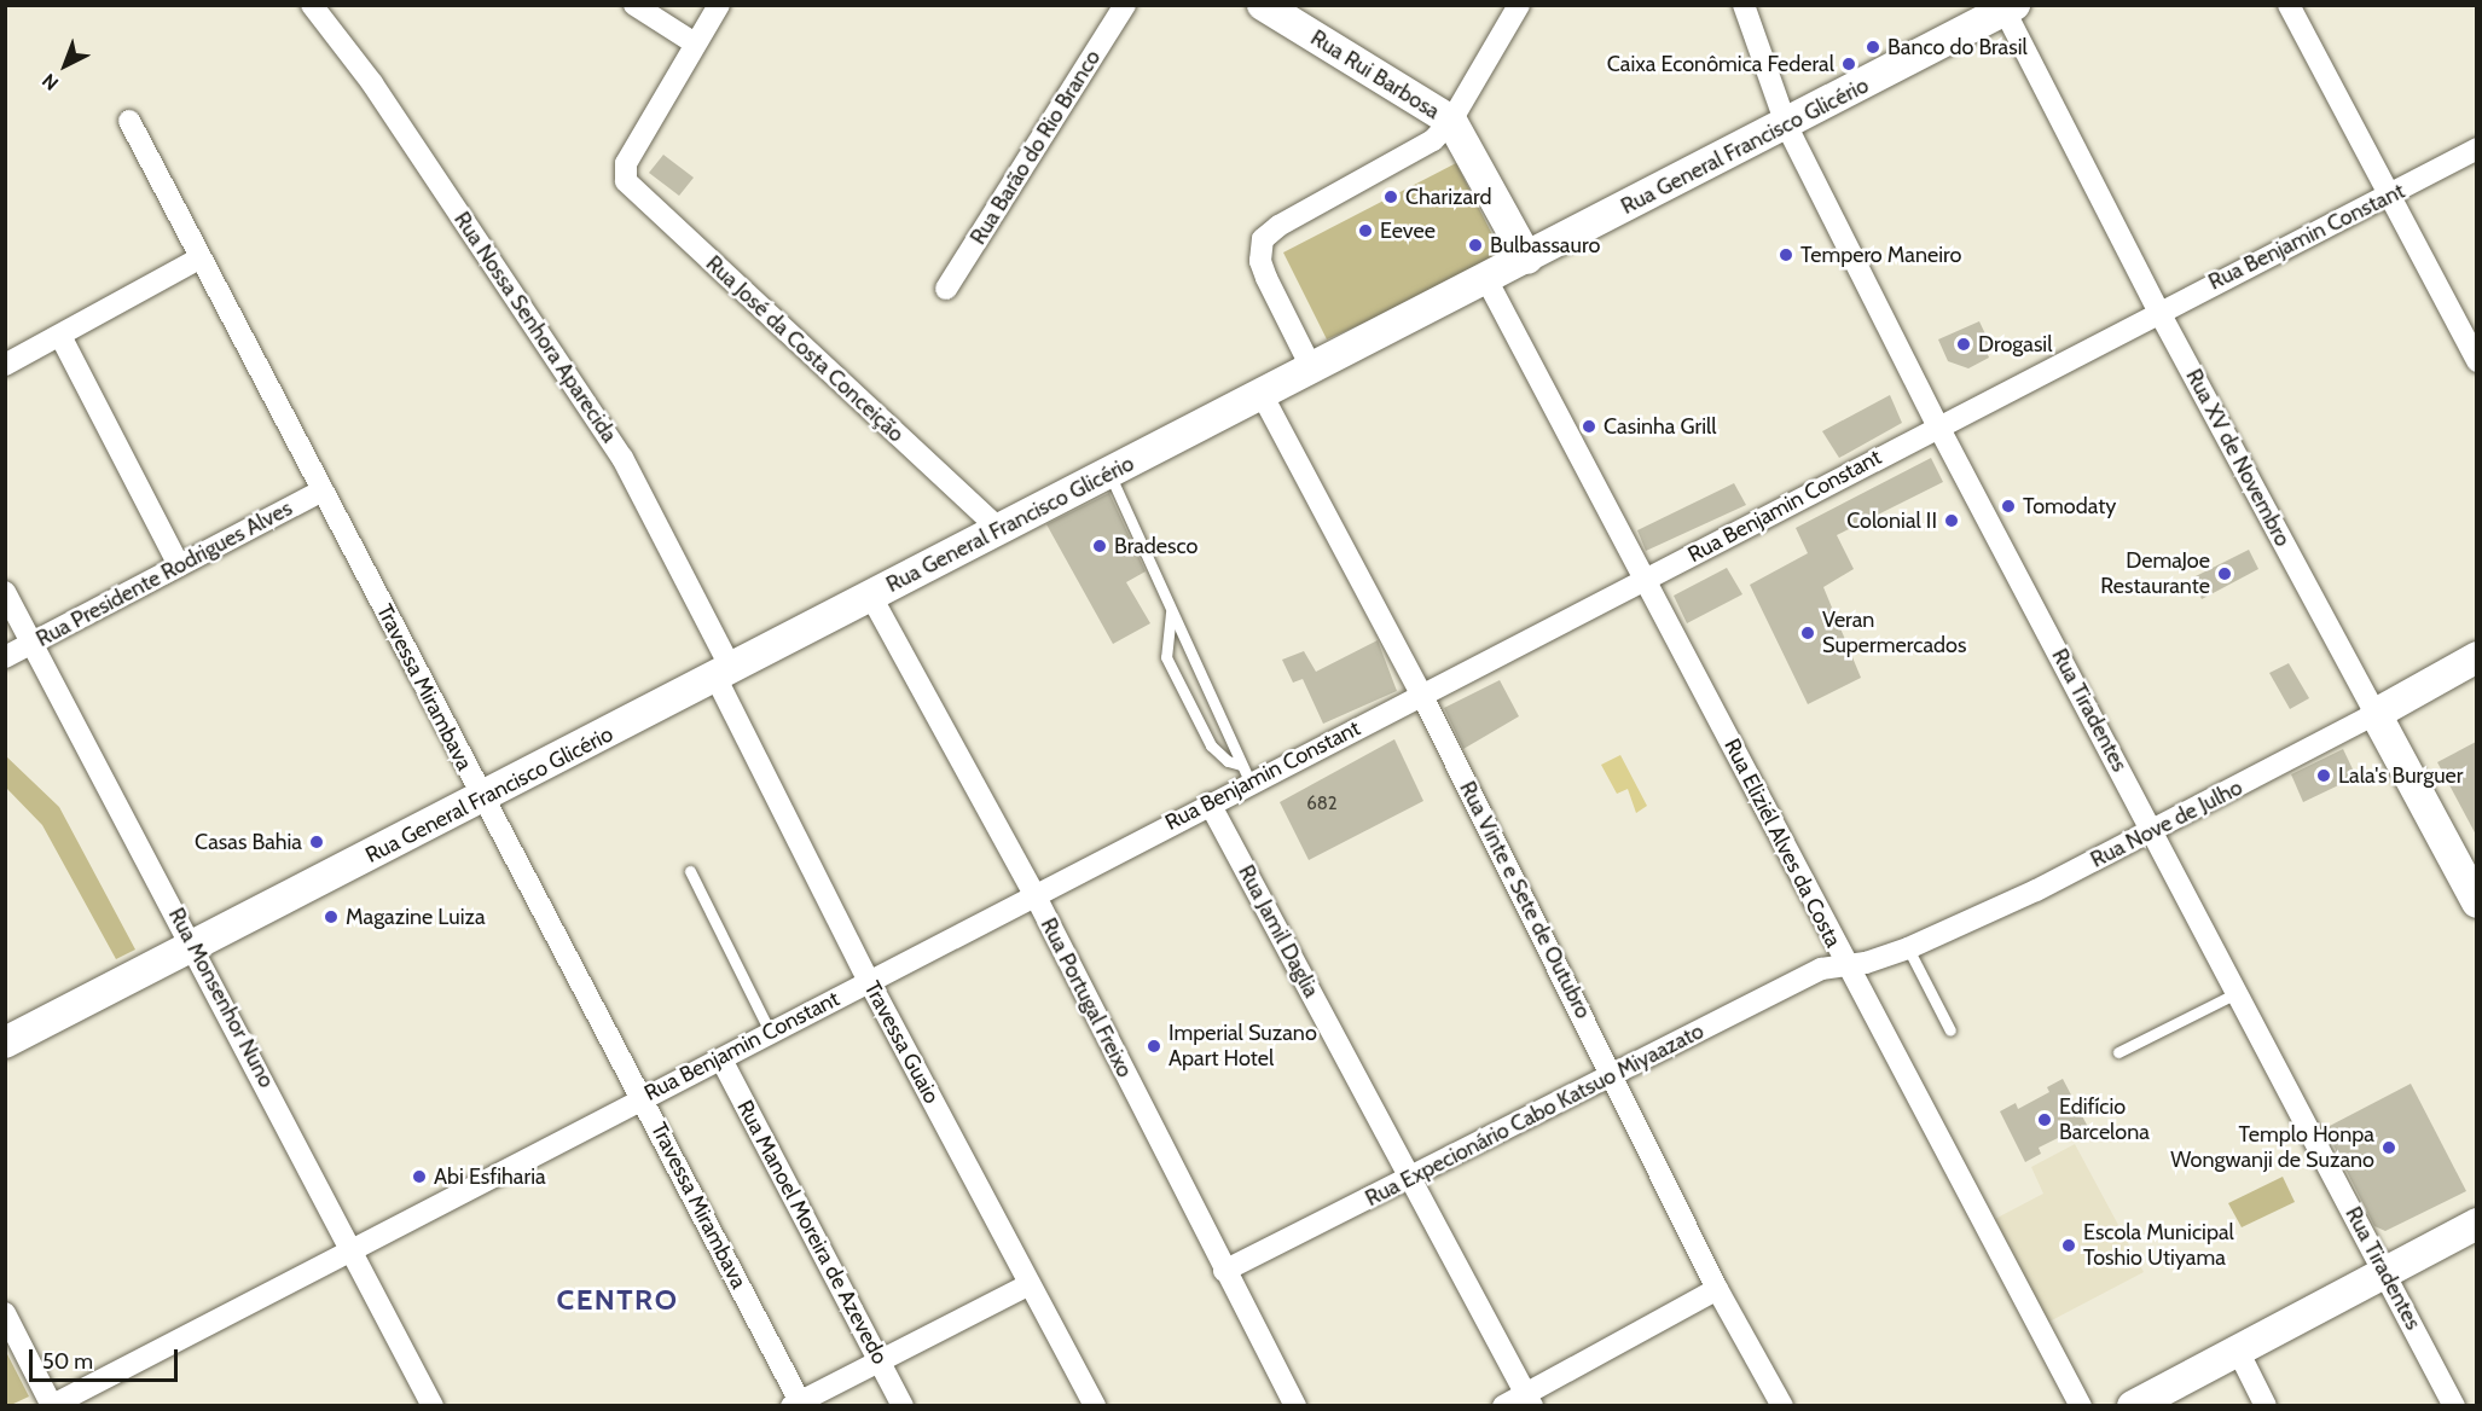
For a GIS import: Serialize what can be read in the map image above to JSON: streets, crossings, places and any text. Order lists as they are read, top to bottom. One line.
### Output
{"streets":{"main road":["Rua Rui Barbosa","Rua General Francisco Glicério","Rua XV de Novembro","Rua Nove de Julho"],"street":["Rua Barão do Rio Branco","Rua Benjamin Constant","Rua Nossa Senhora Aparecida","Rua José da Costa Conceição","Rua Presidente Rodrigues Alves","Travessa Mirambava","Rua Tiradentes","Rua Eliziél Alves da Costa","Rua Vinte e Sete de Outubro","Rua Jamil Daglia","Rua Monsenhor Nuno","Rua Portugal Freixo","Travessa Guaio","Rua Expecionário Cabo Katsuo Miyaazato","Rua Manoel Moreira de Azevedo"]},"crossings":[["Rua General Francisco Glicério","Rua Nossa Senhora Aparecida"],["Rua General Francisco Glicério","Rua José da Costa Conceição"],["Rua General Francisco Glicério","Rua XV de Novembro"],["Rua General Francisco Glicério","Travessa Mirambava"],["Rua General Francisco Glicério","Rua Tiradentes"],["Rua General Francisco Glicério","Rua Eliziél Alves da Costa"],["Rua General Francisco Glicério","Rua Vinte e Sete de Outubro"],["Rua General Francisco Glicério","Rua Monsenhor Nuno"],["Rua General Francisco Glicério","Rua Portugal Freixo"],["Rua General Francisco Glicério","Travessa Guaio"],["Rua Benjamin Constant","Rua XV de Novembro"],["Rua Benjamin Constant","Travessa Mirambava"],["Rua Benjamin Constant","Rua Tiradentes"],["Rua Benjamin Constant","Rua Eliziél Alves da Costa"],["Rua Benjamin Constant","Rua Vinte e Sete de Outubro"],["Rua Benjamin Constant","Rua Jamil Daglia"],["Rua Benjamin Constant","Rua Monsenhor Nuno"],["Rua Benjamin Constant","Rua Portugal Freixo"],["Rua Benjamin Constant","Travessa Guaio"],["Rua Benjamin Constant","Rua Manoel Moreira de Azevedo"],["Rua Nossa Senhora Aparecida","Travessa Guaio"],["Rua XV de Novembro","Rua Nove de Julho"],["Rua Presidente Rodrigues Alves","Travessa Mirambava"],["Rua Presidente Rodrigues Alves","Rua Monsenhor Nuno"],["Rua Tiradentes","Rua Nove de Julho"],["Rua Nove de Julho","Rua Eliziél Alves da Costa"],["Rua Nove de Julho","Rua Expecionário Cabo Katsuo Miyaazato"],["Rua Eliziél Alves da Costa","Rua Expecionário Cabo Katsuo Miyaazato"],["Rua Vinte e Sete de Outubro","Rua Expecionário Cabo Katsuo Miyaazato"],["Rua Jamil Daglia","Rua Expecionário Cabo Katsuo Miyaazato"],["Rua Portugal Freixo","Rua Expecionário Cabo Katsuo Miyaazato"]],"districts":["CENTRO"],"places":["Banco do Brasil","Caixa Econômica Federal","Charizard","Eevee","Bulbassauro","Tempero Maneiro","Drogasil","Casinha Grill","Tomodaty","Colonial II","Bradesco","DemaJoe Restaurante","Veran Supermercados","Lala's Burguer","Casas Bahia","Magazine Luiza","Imperial Suzano Apart Hotel","Edifício Barcelona","Templo Honpa Wongwanji de Suzano","Abi Esfiharia","Escola Municipal Toshio Utiyama"],"house_numbers":["682"],"scale_bar":"50 m","north":"bottom left"}
